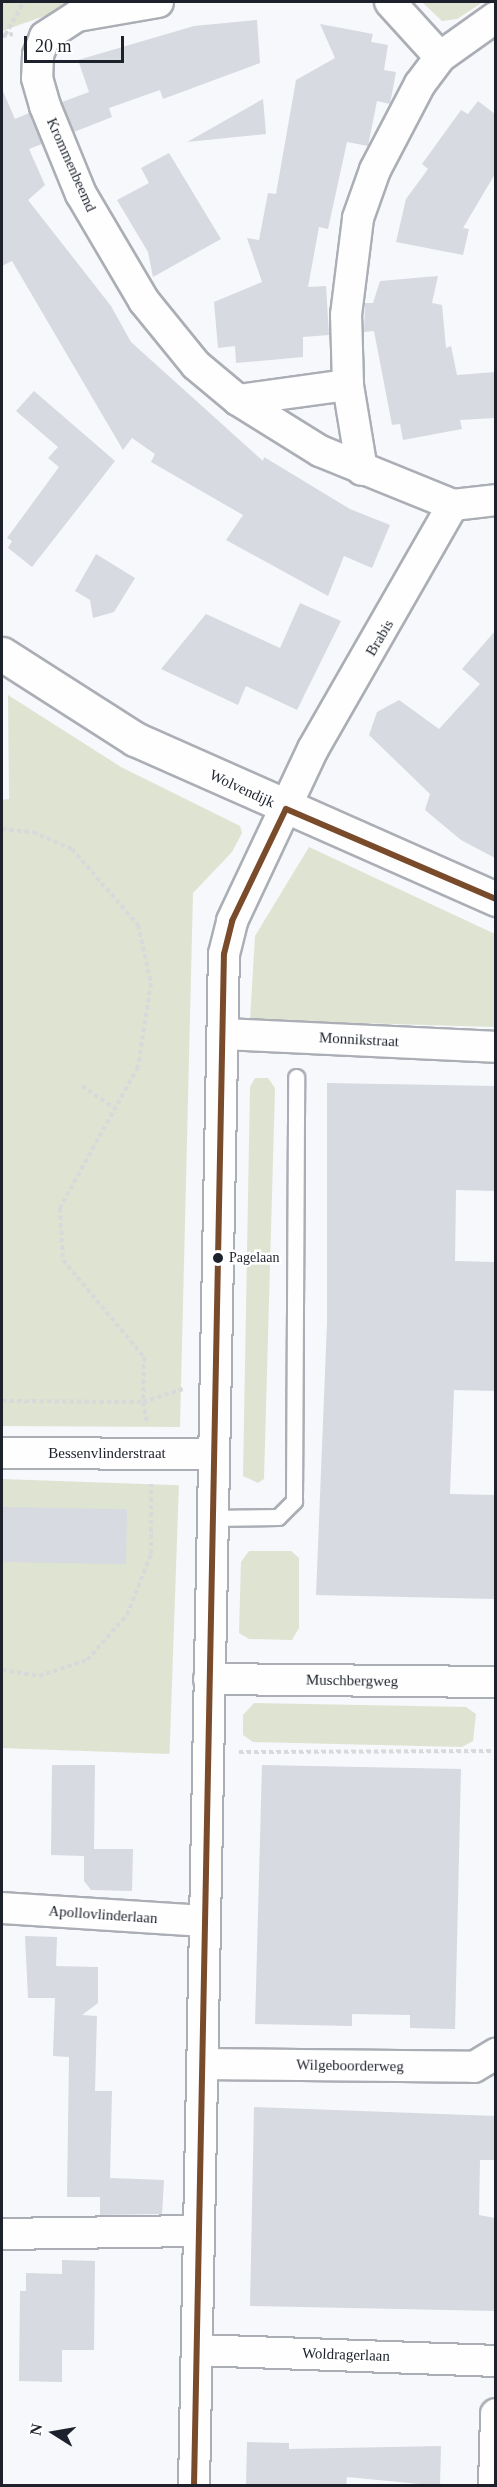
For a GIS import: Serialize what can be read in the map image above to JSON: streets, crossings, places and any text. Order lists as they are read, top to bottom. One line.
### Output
{"streets":{"street":["Krommenbeemd","Brabis","Wolvendijk","Monnikstraat","Bessenvlinderstraat","Muschbergweg","Apollovlinderlaan","Wilgeboorderweg","Woldragerlaan"]},"crossings":[["Krommenbeemd","Brabis"],["Brabis","Wolvendijk"]],"places":["Pagelaan"],"scale_bar":"20 m","north":"left"}
